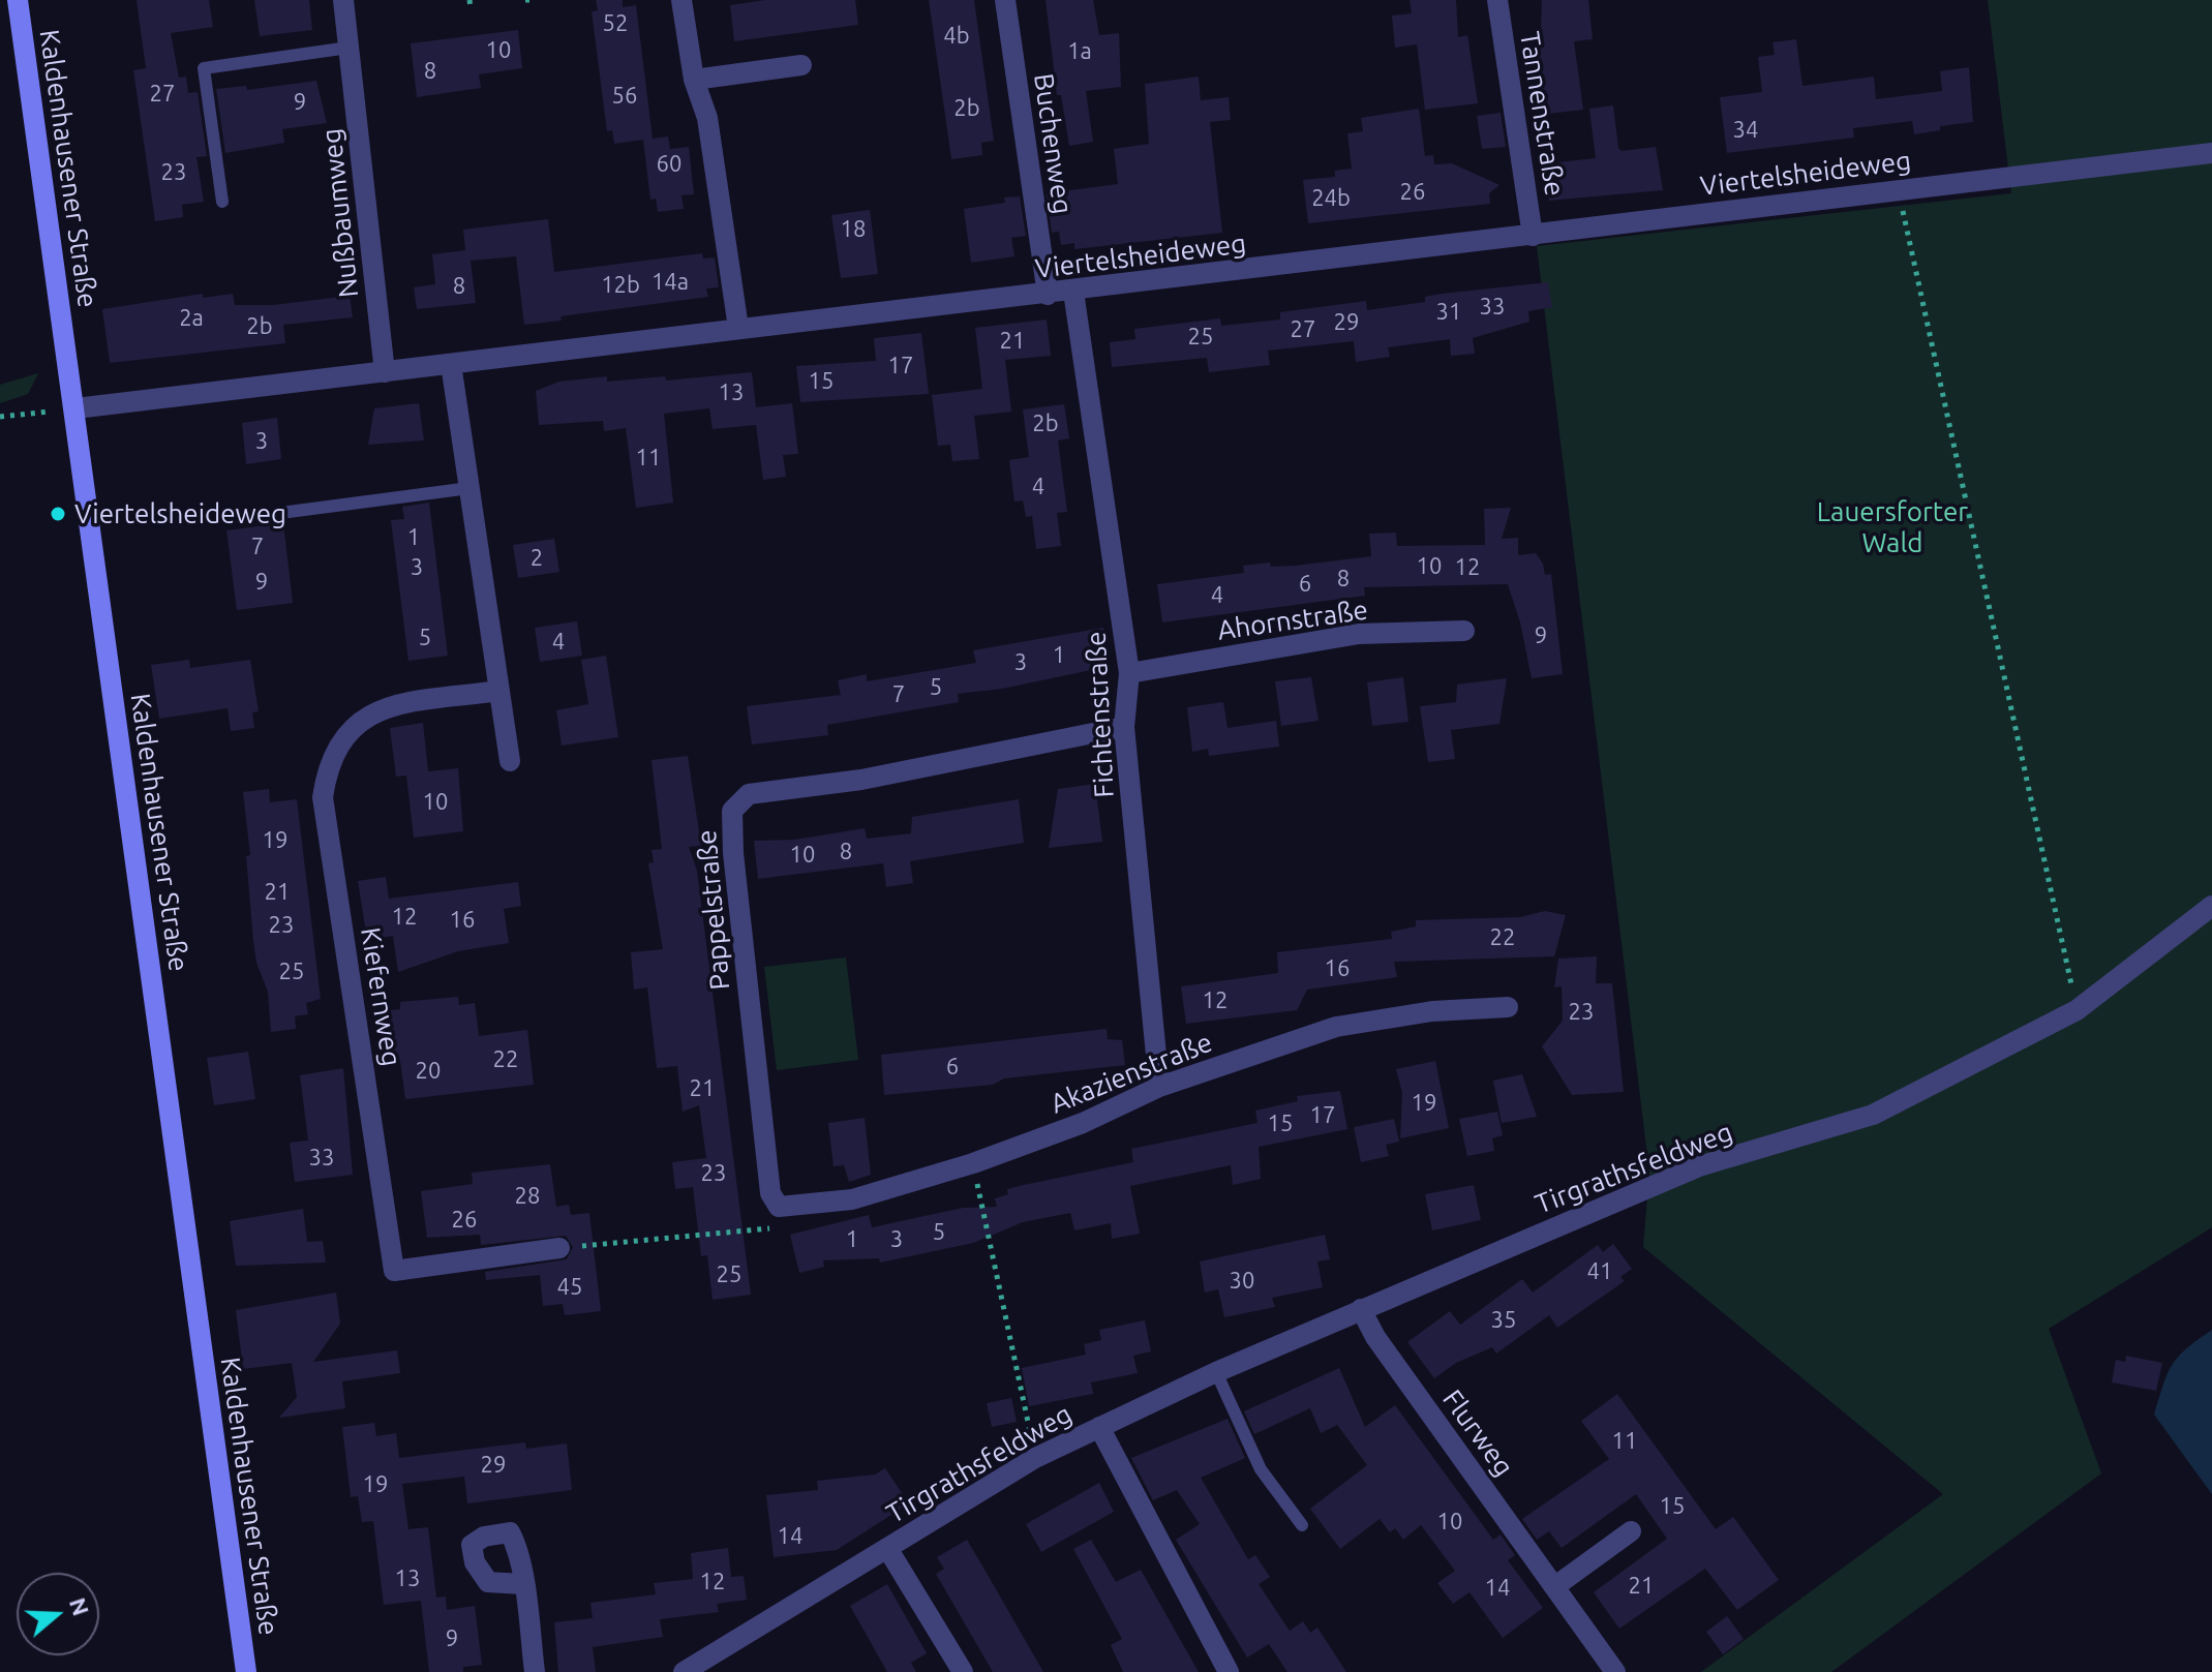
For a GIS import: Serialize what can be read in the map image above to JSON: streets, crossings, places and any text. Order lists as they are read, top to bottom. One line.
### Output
{"streets":{"main road":["Kaldenhausener Straße"],"street":["Tannenstraße","Buchenweg","Viertelsheideweg","Nußbaumweg","Ahornstraße","Fichtenstraße","Pappelstraße","Kiefernweg","Akazienstraße","Tirgrathsfeldweg","Flurweg"]},"crossings":[["Tannenstraße","Viertelsheideweg"],["Buchenweg","Viertelsheideweg"],["Kaldenhausener Straße","Viertelsheideweg"],["Viertelsheideweg","Nußbaumweg"],["Viertelsheideweg","Fichtenstraße"],["Ahornstraße","Fichtenstraße"],["Fichtenstraße","Pappelstraße"],["Fichtenstraße","Akazienstraße"],["Pappelstraße","Akazienstraße"],["Tirgrathsfeldweg","Flurweg"]],"parks":["Lauersforter Wald"],"places":["Viertelsheideweg"],"house_numbers":["52","4b","10","1a","8","27","56","9","2b","34","60","23","26","24b","18","14a","12b","8","33","31","2a","29","2b","27","25","21","17","15","13","2b","3","11","4","1","7","2","10","3","12","8","9","6","4","9","5","4","1","3","5","7","10","19","8","10","21","12","16","23","22","16","25","12","23","22","6","20","21","19","17","15","33","23","28","26","5","1","3","41","25","30","45","35","11","29","19","15","10","14","13","12","21","14","9"],"north":"right"}
